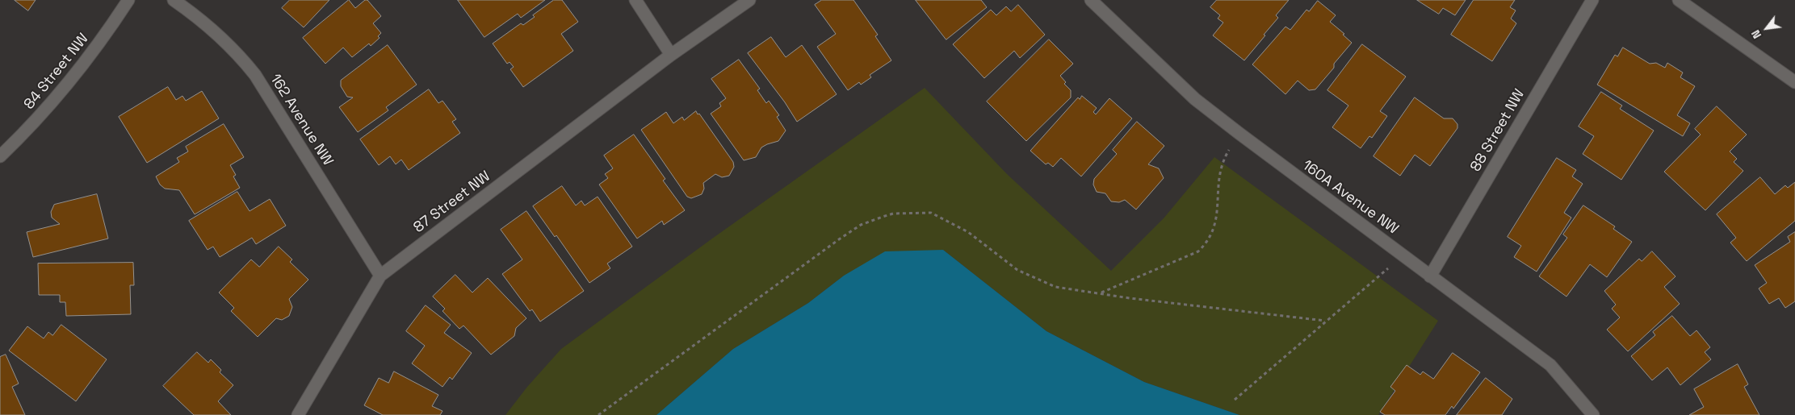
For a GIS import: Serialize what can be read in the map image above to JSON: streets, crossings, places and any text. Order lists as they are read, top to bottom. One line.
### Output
{"streets":{"street":["84 Street NW","162 Avenue NW","88 Street NW","160A Avenue NW","87 Street NW"]},"crossings":[["162 Avenue NW","87 Street NW"],["88 Street NW","160A Avenue NW"]],"north":"bottom left"}
